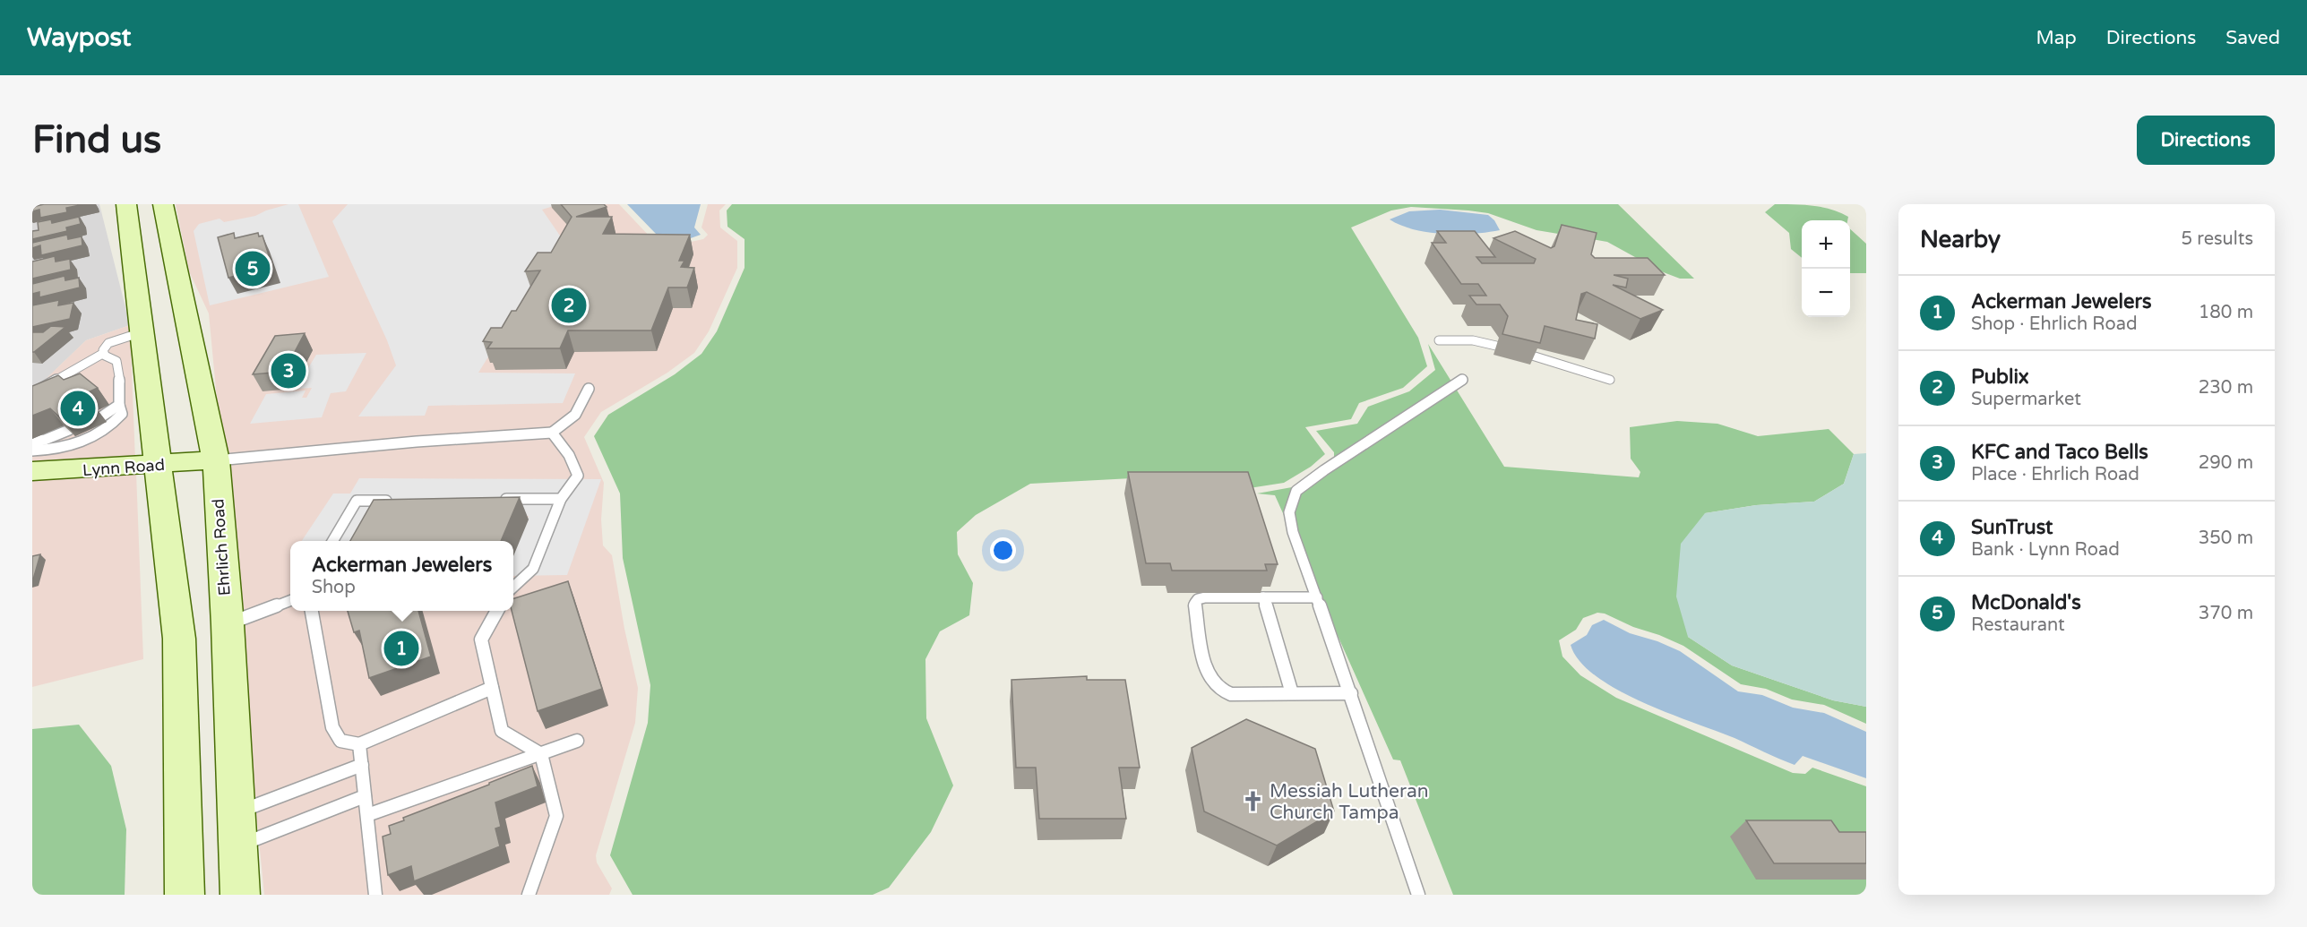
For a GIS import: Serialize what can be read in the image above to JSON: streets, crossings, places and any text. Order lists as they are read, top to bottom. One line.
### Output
{"streets":{"main road":["Lynn Road","Ehrlich Road"]},"crossings":[["Lynn Road","Ehrlich Road"]],"places":{"church":["Messiah Lutheran Church Tampa"]},"page":{"header":"Waypost","nav":["Map","Directions","Saved"],"buttons":"Directions","title":"Find us","heading":["Nearby","5 results"],"map_buttons":["+","−"],"pins":["5","2","3","4","1"],"list":[{"mark":"1","name":"Ackerman Jewelers","note":"Shop · Ehrlich Road","value":"180 m"},{"mark":"2","name":"Publix","note":"Supermarket","value":"230 m"},{"mark":"3","name":"KFC and Taco Bells","note":"Place · Ehrlich Road","value":"290 m"},{"mark":"4","name":"SunTrust","note":"Bank · Lynn Road","value":"350 m"},{"mark":"5","name":"McDonald's","note":"Restaurant","value":"370 m"}],"popup":["Ackerman Jewelers","Shop"]}}
